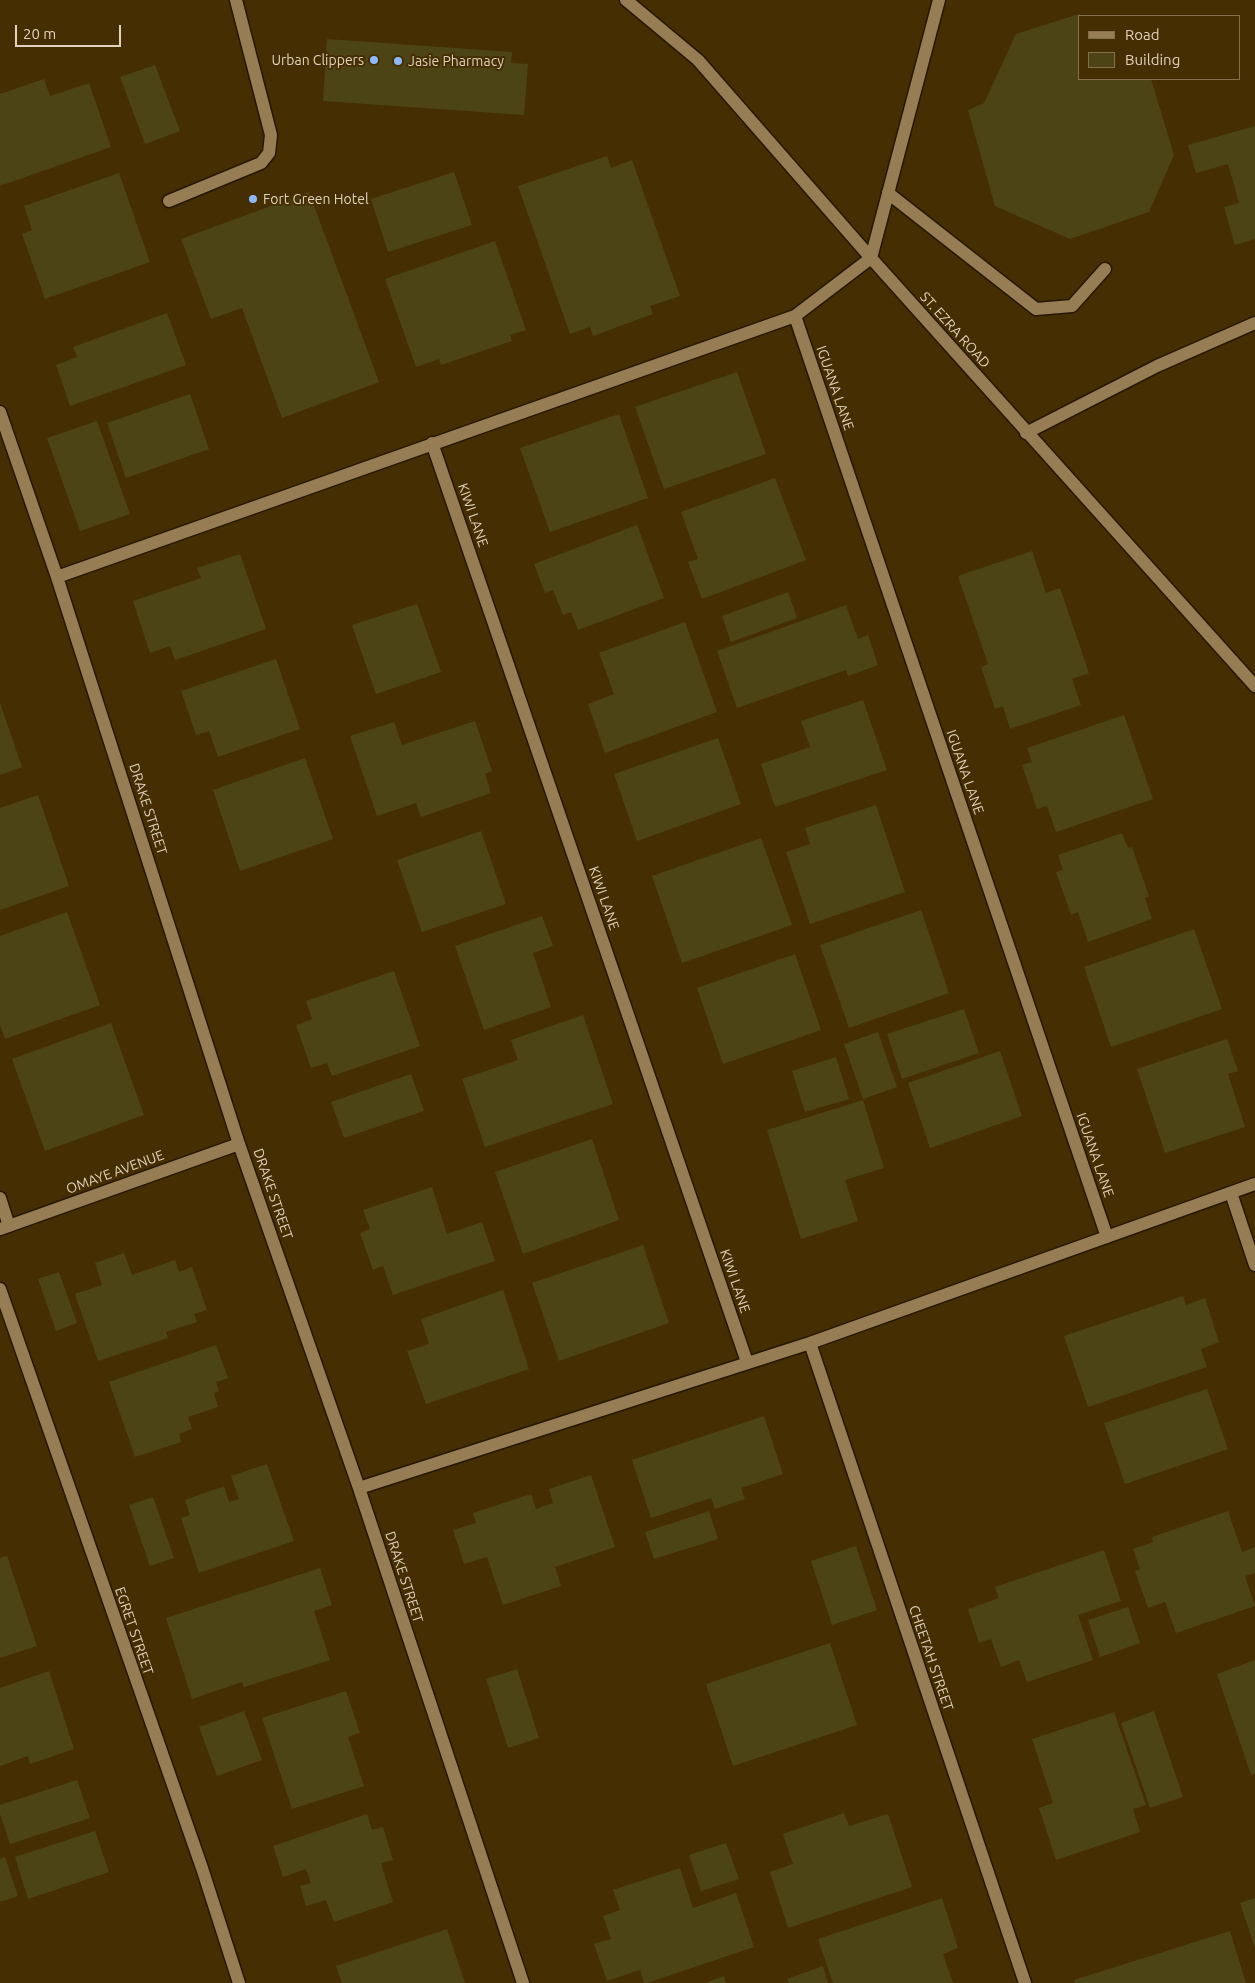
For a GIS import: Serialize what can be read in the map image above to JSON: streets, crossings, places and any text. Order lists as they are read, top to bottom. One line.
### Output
{"streets":{"street":["ST. EZRA ROAD","IGUANA LANE","KIWI LANE","DRAKE STREET","OMAYE AVENUE","EGRET STREET","CHEETAH STREET"]},"crossings":[["DRAKE STREET","OMAYE AVENUE"]],"places":["Urban Clippers","Jasie Pharmacy","Fort Green Hotel"],"legend":["Road","Building"],"scale_bar":"20 m"}
